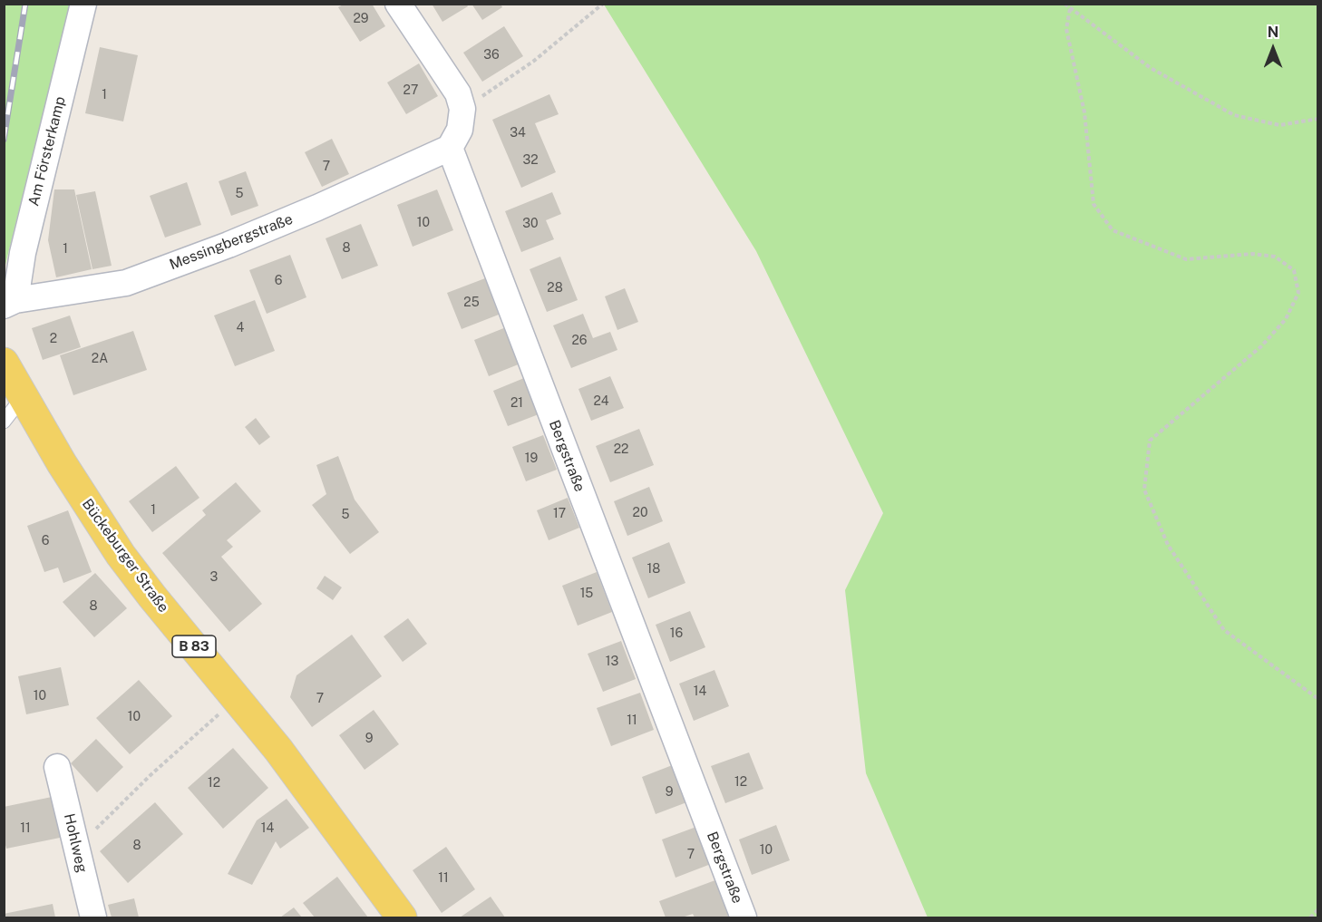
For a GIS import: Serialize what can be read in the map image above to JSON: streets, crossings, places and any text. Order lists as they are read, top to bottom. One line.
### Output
{"streets":{"main road":["Bückeburger Straße","B 83"],"street":["Am Försterkamp","Messingbergstraße","Bergstraße","Hohlweg"]},"crossings":[["Am Försterkamp","Messingbergstraße"],["Messingbergstraße","Bergstraße"]],"house_numbers":["29","36","27","1","34","32","7","5","10","30","8","1","6","28","25","4","2","26","2A","24","21","22","19","1","20","17","5","6","18","3","15","8","16","13","14","10","7","10","11","9","12","12","9","11","14","8","10","7","11"],"north":"top"}
